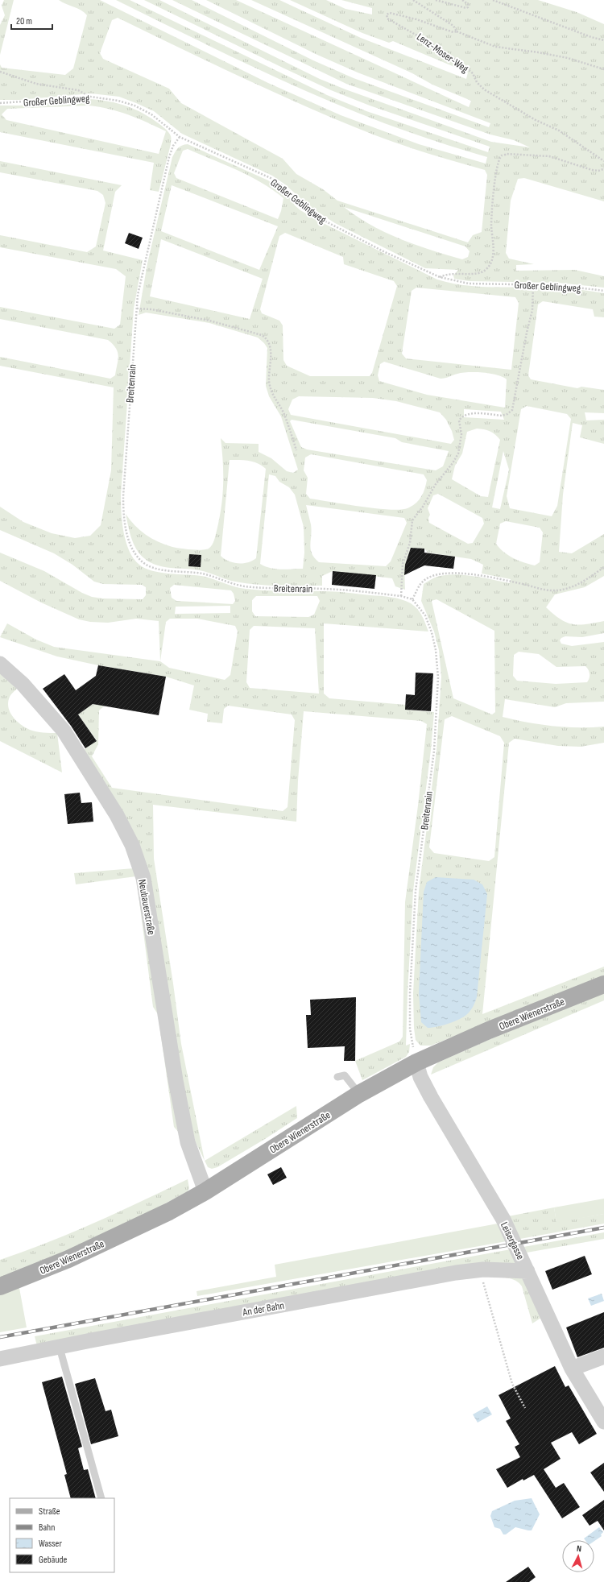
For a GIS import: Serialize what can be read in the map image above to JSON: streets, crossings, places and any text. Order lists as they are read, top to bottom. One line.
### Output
{"streets":{"main road":["Obere Wienerstraße"],"street":["Neubauerstraße","Leisergasse","An der Bahn"],"path":["Lenz-Moser-Weg","Großer Geblingweg","Breitenrain"]},"crossings":[["Großer Geblingweg","Breitenrain"],["Breitenrain","Obere Wienerstraße"],["Breitenrain","Leisergasse"],["Neubauerstraße","Obere Wienerstraße"],["Obere Wienerstraße","Leisergasse"],["Leisergasse","An der Bahn"]],"legend":["Straße","Bahn","Wasser","Gebäude"],"scale_bar":"20 m","north":"top"}
